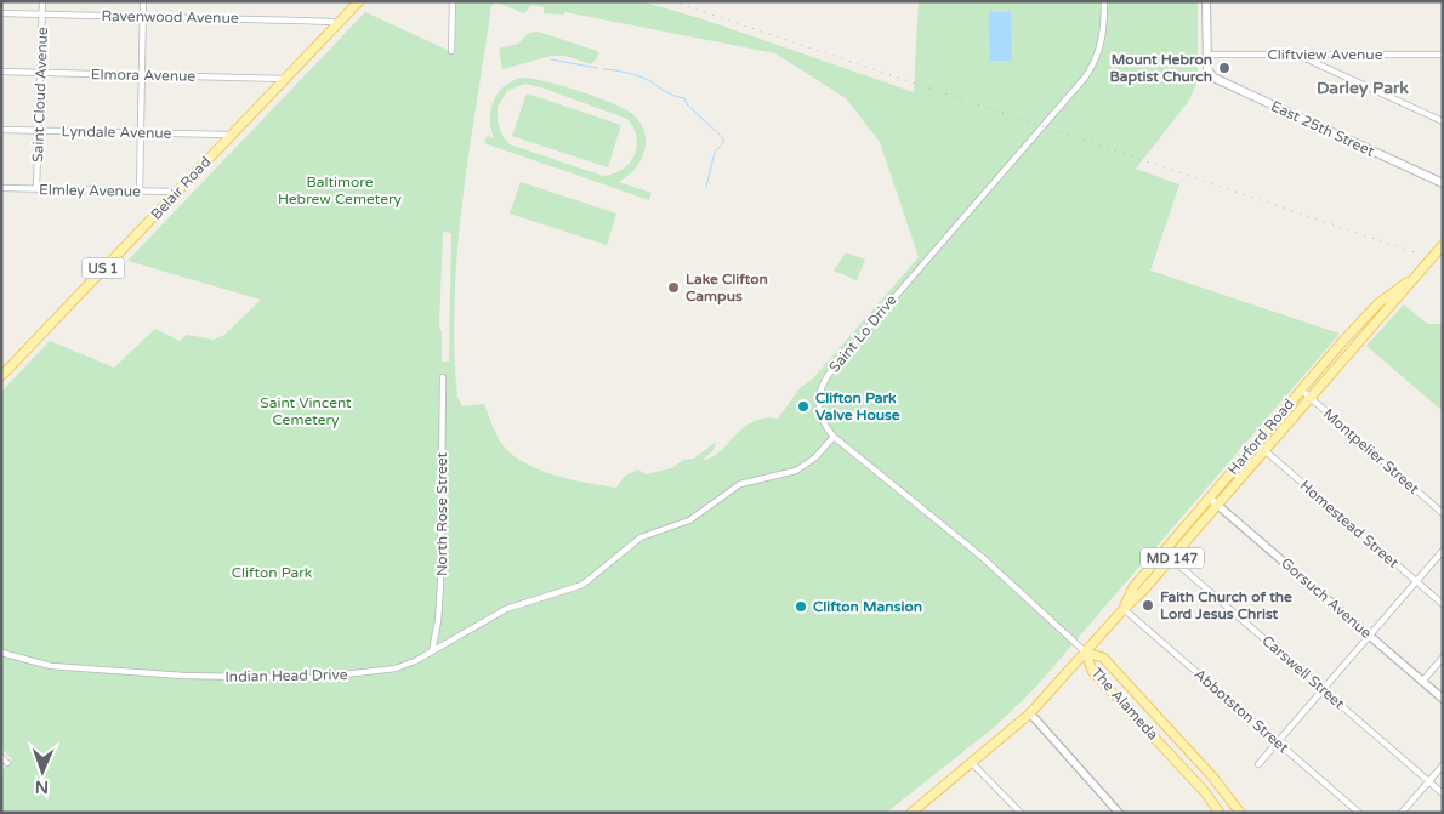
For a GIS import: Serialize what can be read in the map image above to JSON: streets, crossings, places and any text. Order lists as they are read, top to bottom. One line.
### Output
{"streets":{"main road":["East 25th Street","Belair Road","US 1","Harford Road","MD 147","The Alameda"],"street":["Ravenwood Avenue","Cliftview Avenue","Elmora Avenue","Saint Cloud Avenue","Lyndale Avenue","Elmley Avenue","Saint Lo Drive","Montpelier Street","North Rose Street","Homestead Street","Gorsuch Avenue","Carswell Street","Indian Head Drive","Abbotston Street"]},"crossings":[["Ravenwood Avenue","Saint Cloud Avenue"],["Ravenwood Avenue","Belair Road"],["Cliftview Avenue","East 25th Street"],["Elmora Avenue","Saint Cloud Avenue"],["Elmora Avenue","Belair Road"],["Saint Cloud Avenue","Lyndale Avenue"],["Saint Cloud Avenue","Elmley Avenue"],["Lyndale Avenue","Belair Road"],["Belair Road","Elmley Avenue"],["Saint Lo Drive","Harford Road"],["Saint Lo Drive","Indian Head Drive"],["Saint Lo Drive","The Alameda"],["Harford Road","Montpelier Street"],["Harford Road","Homestead Street"],["Harford Road","Gorsuch Avenue"],["Harford Road","Carswell Street"],["Harford Road","The Alameda"],["Harford Road","Abbotston Street"],["North Rose Street","Indian Head Drive"]],"districts":["Darley Park"],"parks":["Baltimore Hebrew Cemetery","Saint Vincent Cemetery","Clifton Park"],"places":["Mount Hebron Baptist Church","Lake Clifton Campus","Clifton Park Valve House","Faith Church of the Lord Jesus Christ","Clifton Mansion"],"north":"bottom"}
